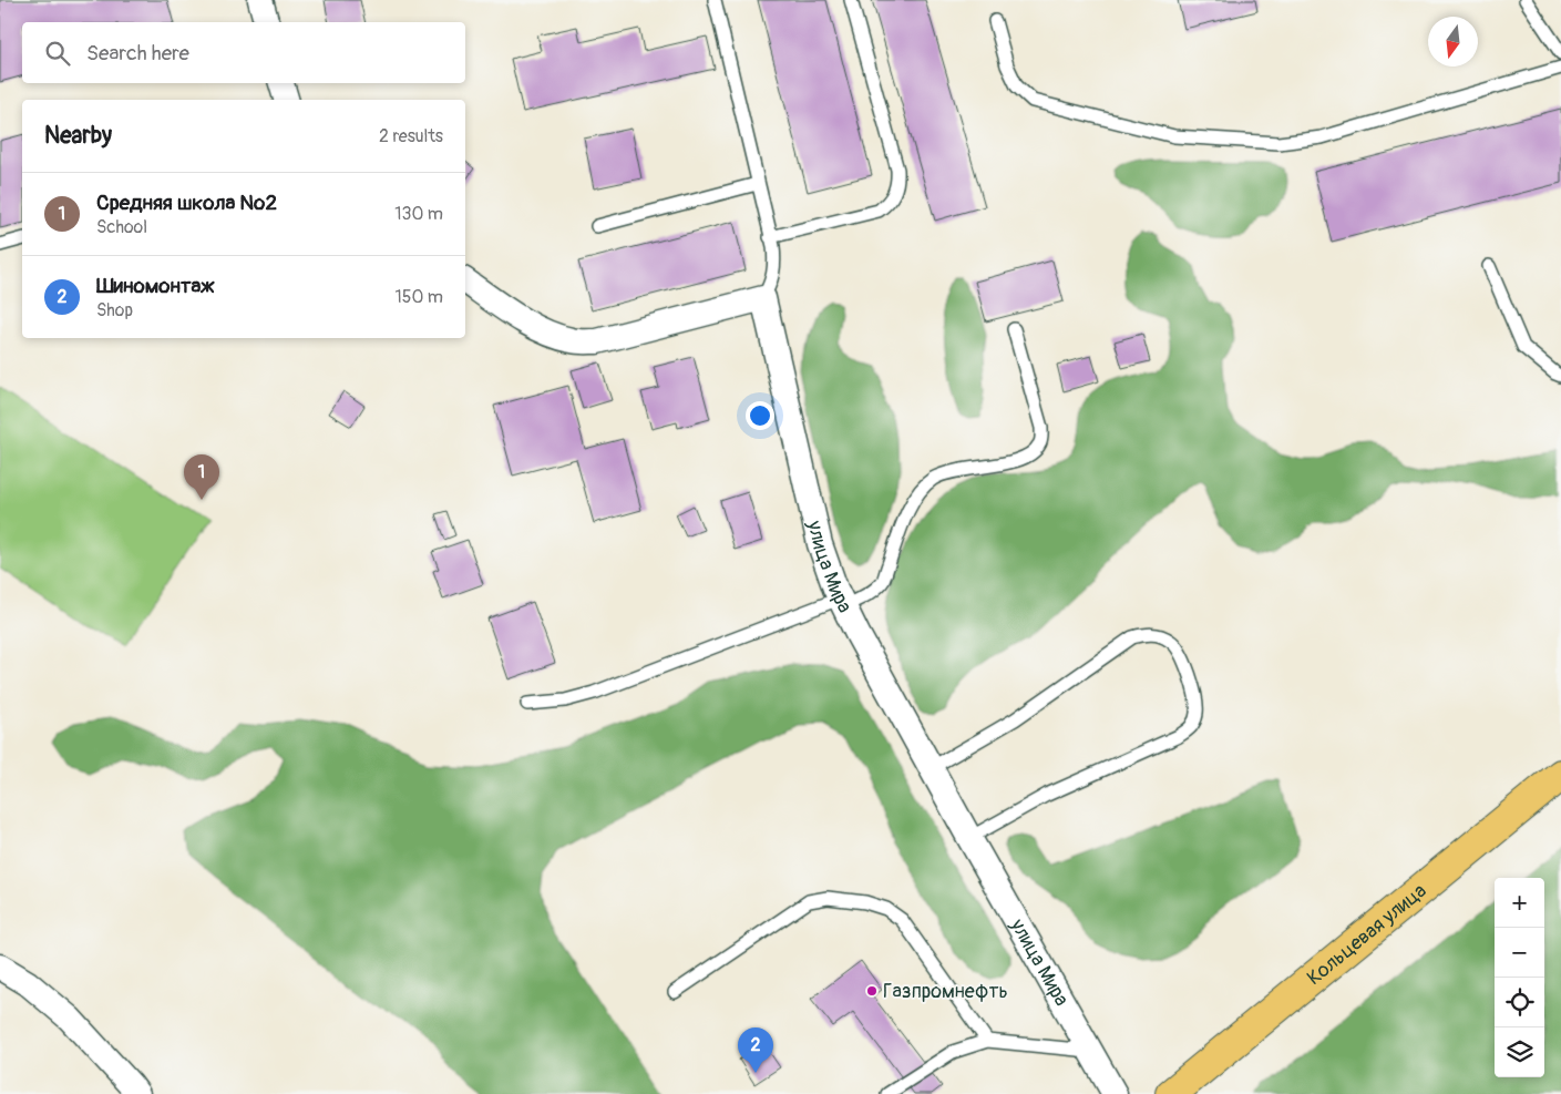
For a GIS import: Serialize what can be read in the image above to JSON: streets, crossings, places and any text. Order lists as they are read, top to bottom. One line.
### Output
{"streets":{"highway":["Кольцевая улица"],"street":["улица Мира"]},"places":["Газпромнефть"],"north":"bottom","page":{"search":"Search here","heading":["Nearby","2 results"],"list":[{"mark":"1","name":"Средняя школа №2","note":"School","value":"130 m"},{"mark":"2","name":"Шиномонтаж","note":"Shop","value":"150 m"}],"pins":["1","2"],"map_buttons":["+","−"]}}
